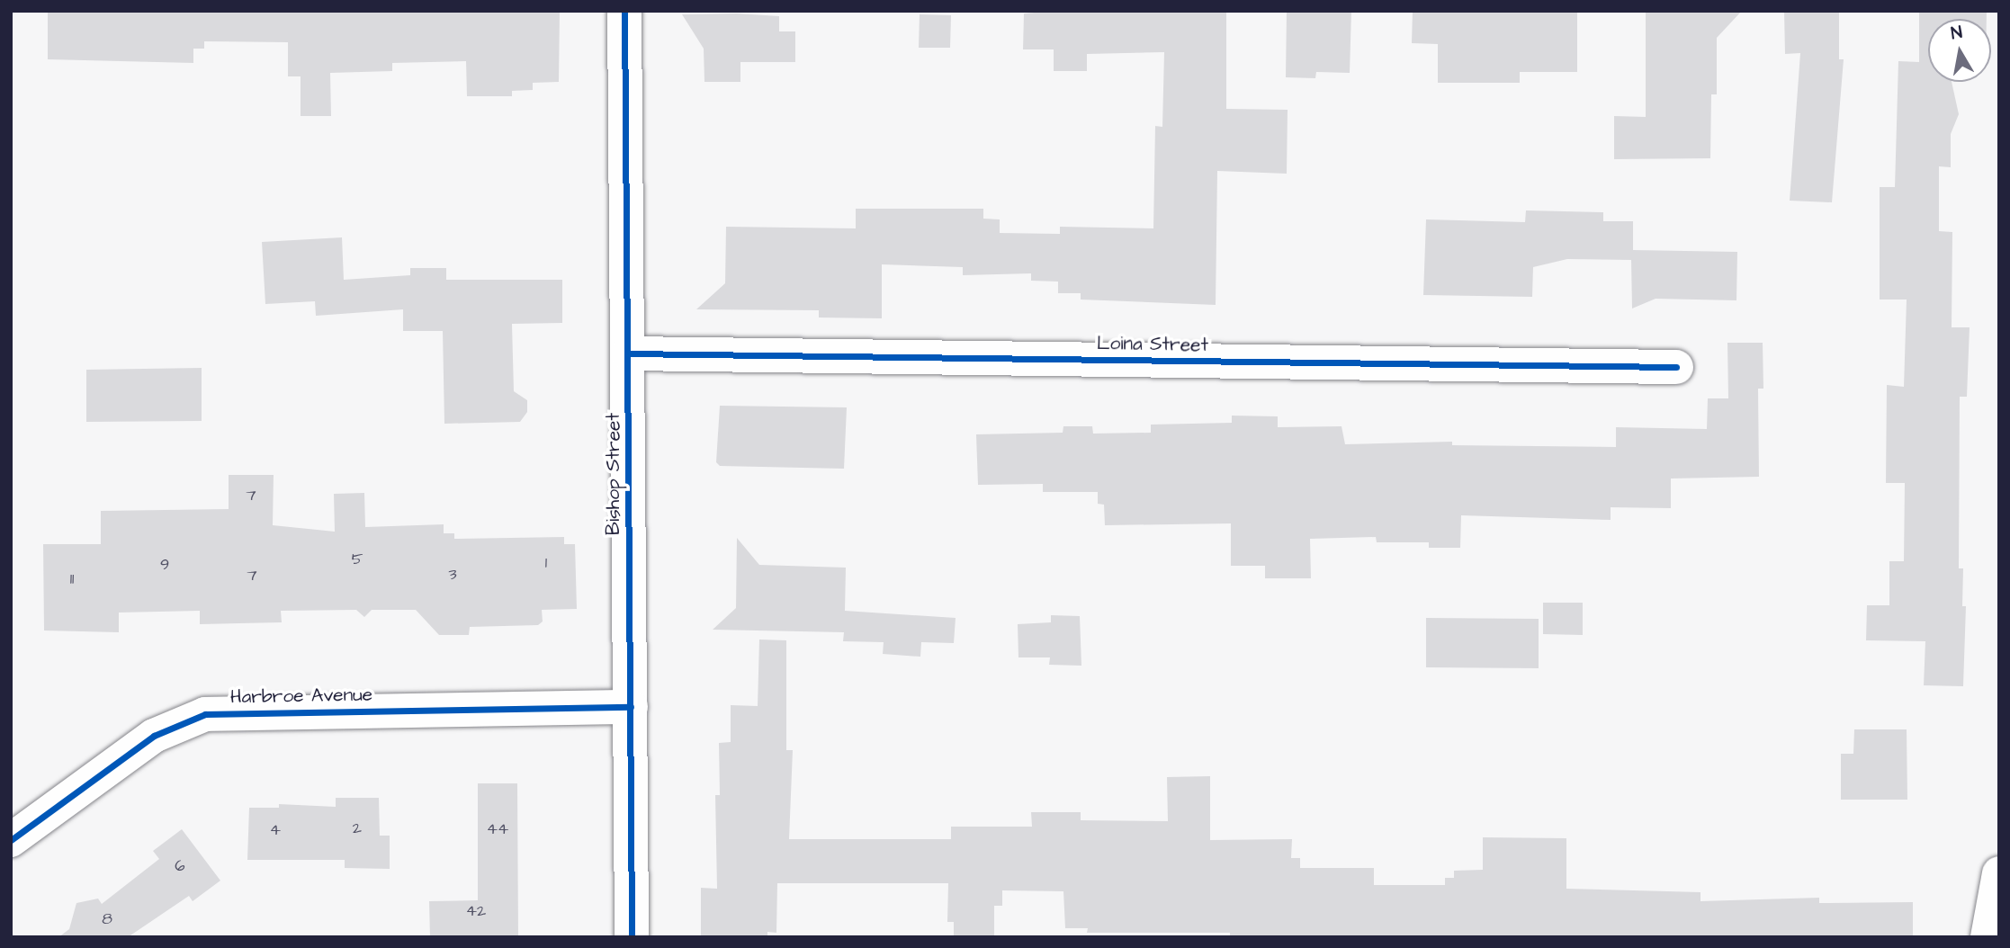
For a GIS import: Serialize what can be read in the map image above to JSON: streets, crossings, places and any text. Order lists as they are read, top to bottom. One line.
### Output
{"streets":{"street":["Loina Street","Bishop Street","Harbroe Avenue"]},"crossings":[["Loina Street","Bishop Street"],["Bishop Street","Harbroe Avenue"]],"house_numbers":["7","5","1","9","3","7","11","2","44","4","6","42","8"],"north":"top"}
